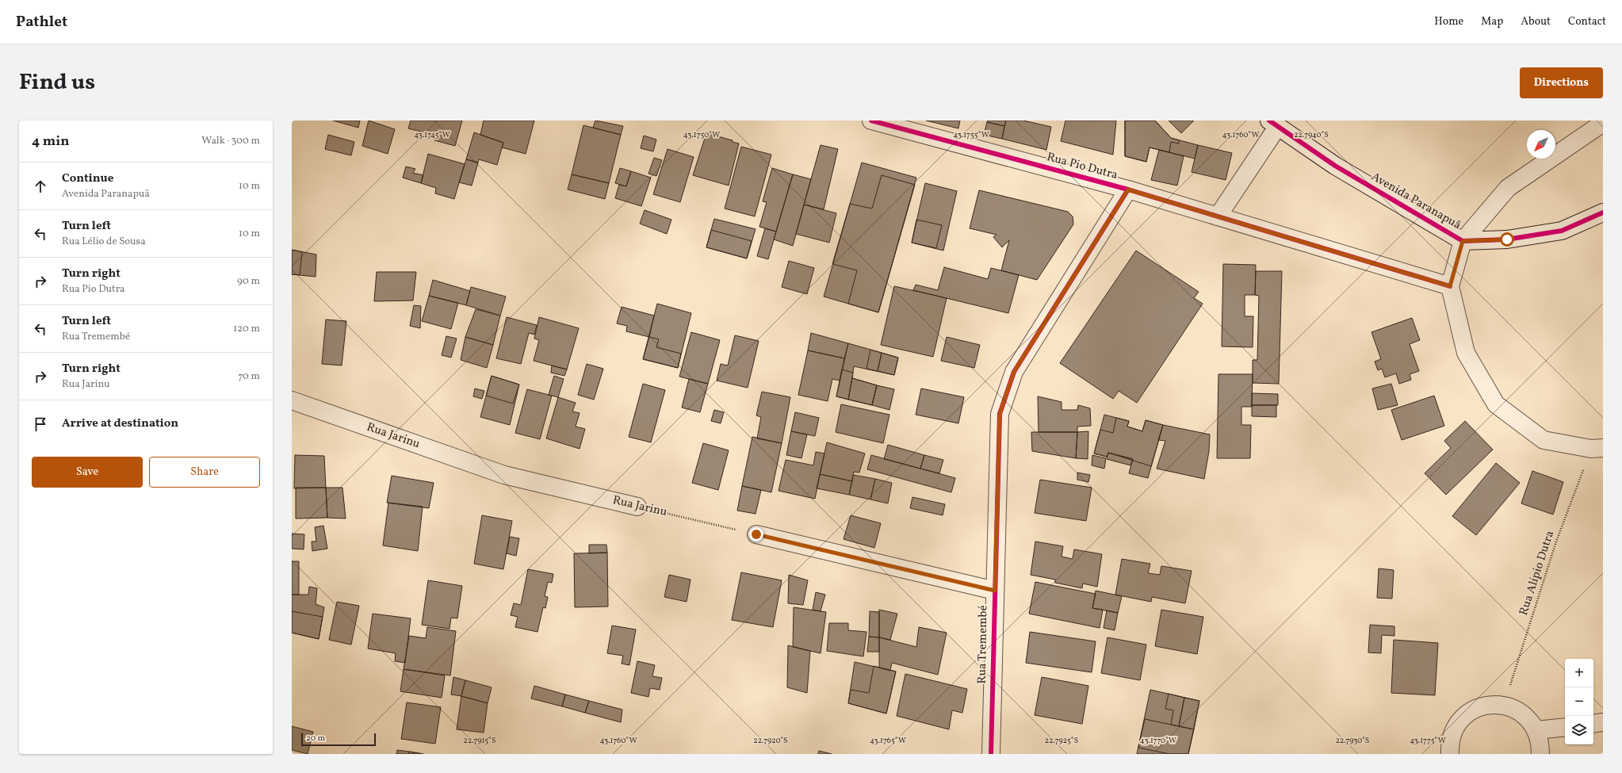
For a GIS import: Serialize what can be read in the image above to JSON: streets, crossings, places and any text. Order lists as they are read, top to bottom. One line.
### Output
{"streets":{"street":["Rua Pio Dutra","Avenida Paranapuã","Rua Jarinu","Rua Tremembé"],"path":["Rua Alípio Dutra"]},"crossings":[["Rua Pio Dutra","Rua Tremembé"]],"scale_bar":"20 m","north":"bottom left","page":{"header":"Pathlet","nav":["Home","Map","About","Contact"],"title":"Find us","buttons":["Directions",["Save","Share"]],"heading":["4 min","Walk · 300 m"],"list":[["Continue","Avenida Paranapuã","10 m"],["Turn left","Rua Lélio de Sousa","10 m"],["Turn right","Rua Pio Dutra","90 m"],["Turn left","Rua Tremembé","120 m"],["Turn right","Rua Jarinu","70 m"],"Arrive at destination"],"map_buttons":["+","−"],"scale":"20 m"},"coordinates":["43.1745°W","43.1750°W","43.1755°W","43.1760°W","22.7940°S","43.1765°W","43.1770°W","43.1775°W","22.7915°S","22.7920°S","22.7925°S","22.7930°S"]}
